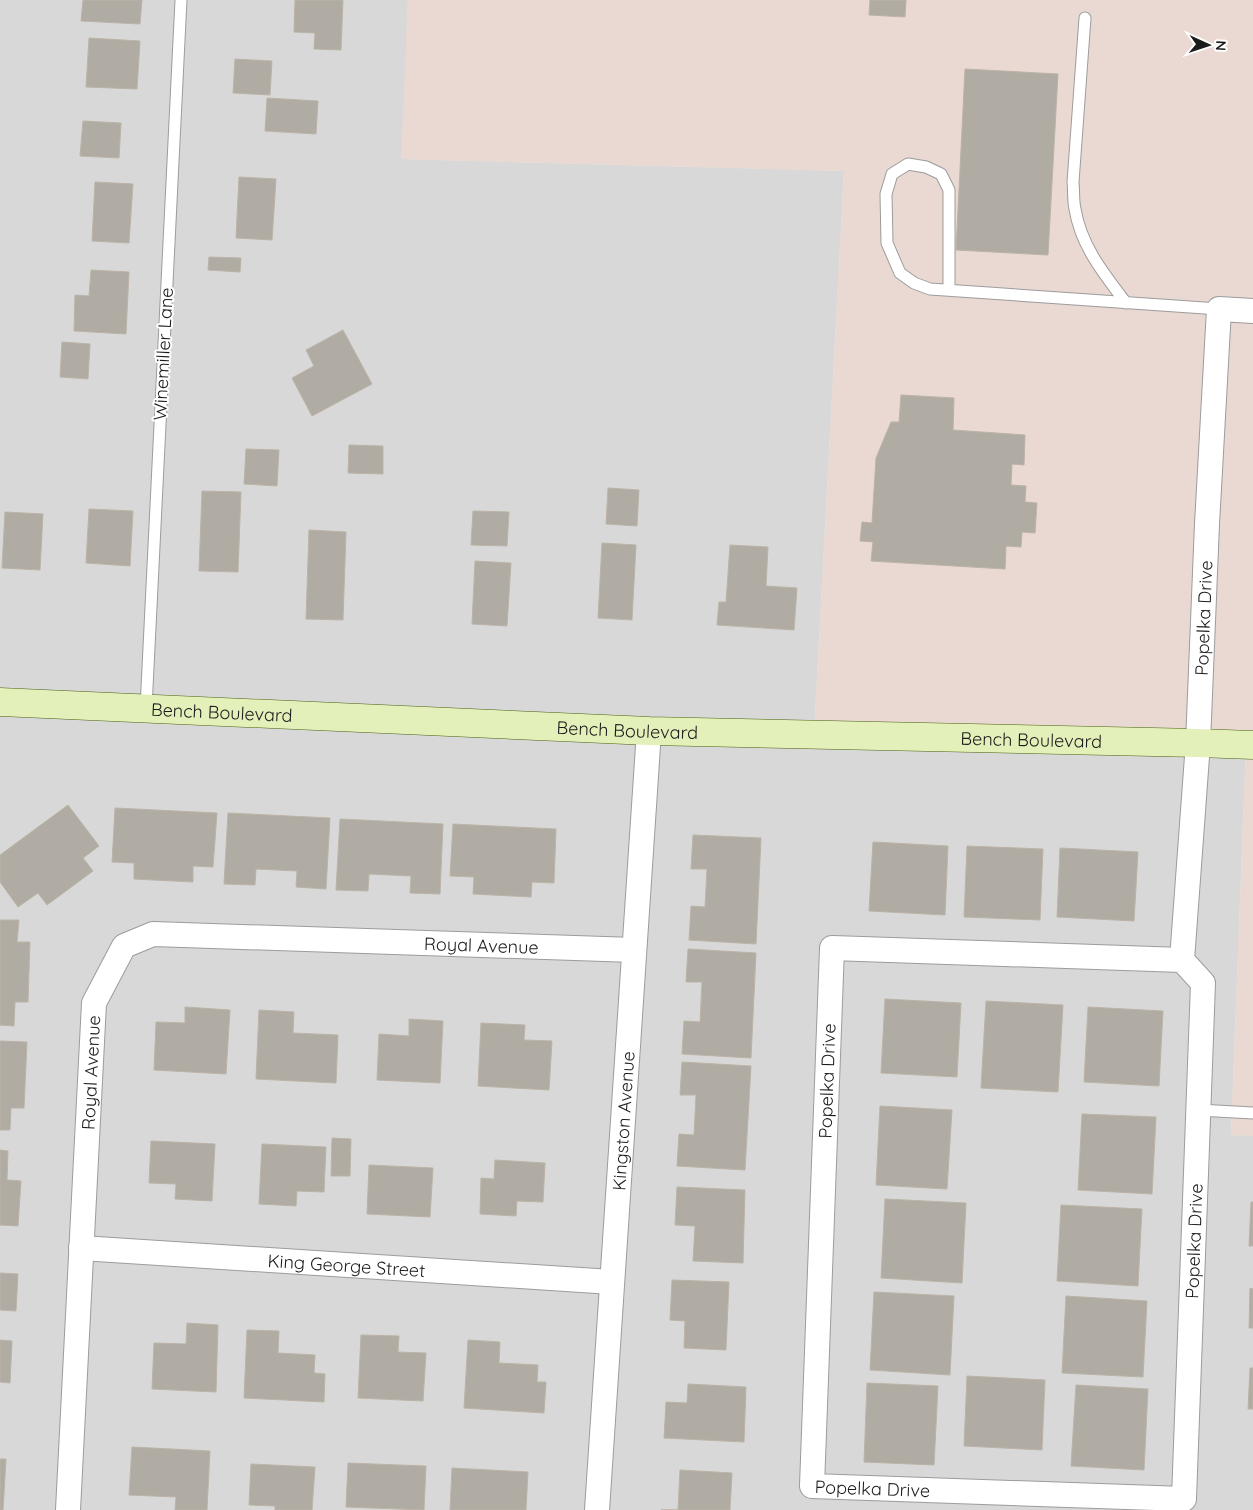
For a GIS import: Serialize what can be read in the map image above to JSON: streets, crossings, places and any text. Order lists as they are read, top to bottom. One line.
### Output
{"streets":{"main road":["Bench Boulevard"],"street":["Popelka Drive","Royal Avenue","Kingston Avenue","King George Street"],"lane":["Winemiller Lane"]},"crossings":[["Winemiller Lane","Bench Boulevard"],["Popelka Drive","Bench Boulevard"],["Bench Boulevard","Kingston Avenue"],["Royal Avenue","Kingston Avenue"],["Royal Avenue","King George Street"],["Kingston Avenue","King George Street"]],"north":"right"}
